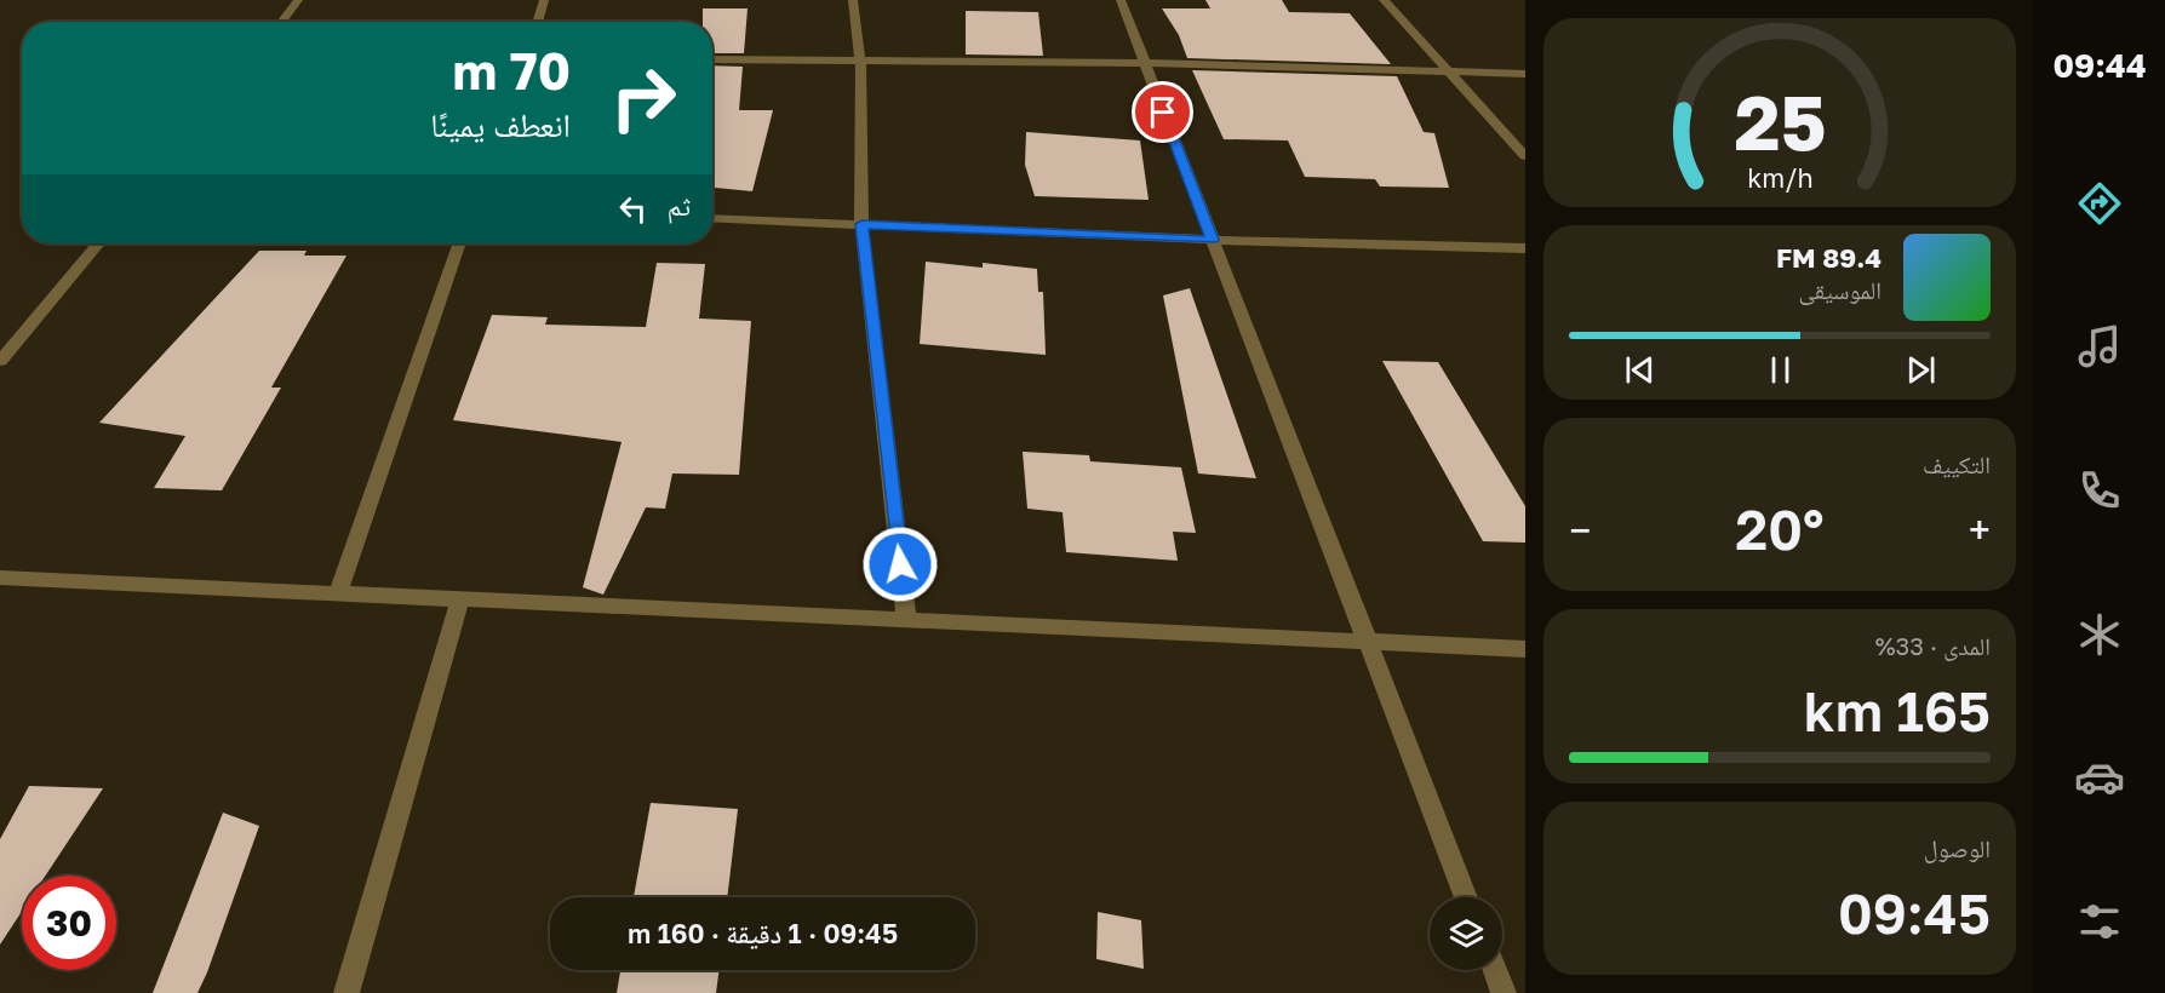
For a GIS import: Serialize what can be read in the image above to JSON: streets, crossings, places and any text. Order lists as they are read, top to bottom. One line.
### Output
{"page":{"tabs":"09:44","turn":["70 m","انعطف يمينًا"],"then":"ثم","song":["89.4 FM","الموسيقى"],"tile":["التكييف",["المدى · 33%","165 km"],["الوصول","09:45"]],"heat":["−","20°","+"],"limit":"30","trip":"09:45 · 1 دقيقة · 160 m","gauge":["25","km/h"]}}
